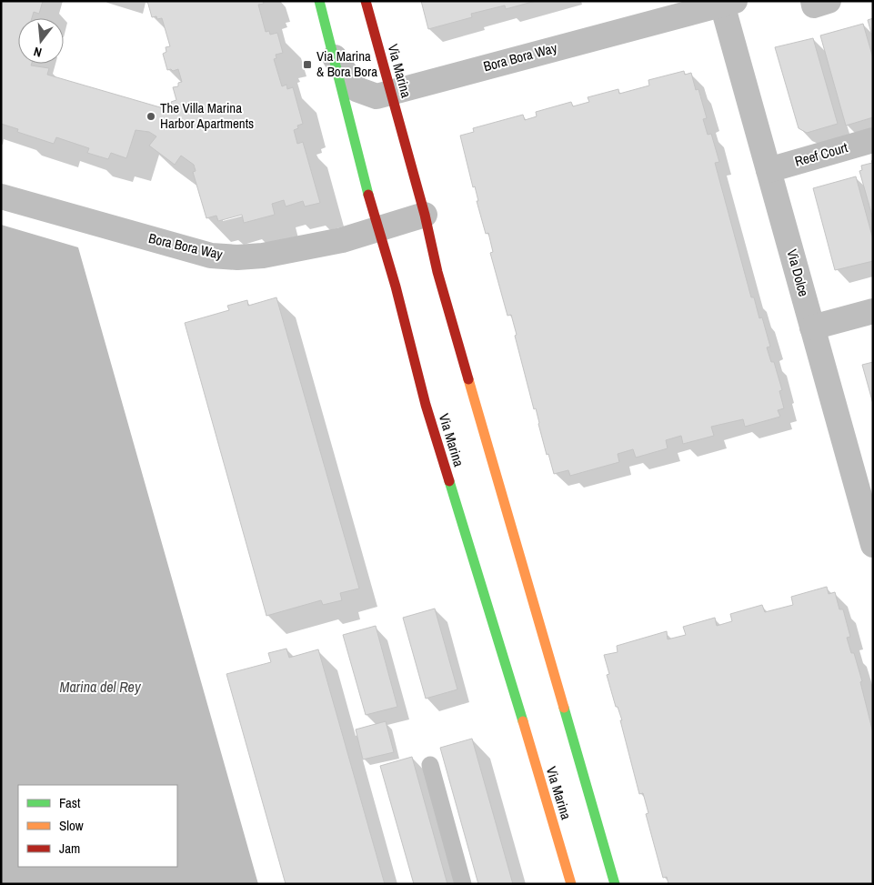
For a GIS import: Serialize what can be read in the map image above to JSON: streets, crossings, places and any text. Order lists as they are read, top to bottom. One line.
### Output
{"streets":{"street":["Bora Bora Way","Via Marina","Reef Court","Via Dolce"]},"crossings":[["Bora Bora Way","Via Marina"],["Bora Bora Way","Via Dolce"],["Reef Court","Via Dolce"]],"water":["Marina del Rey"],"places":{"transit":["Via Marina & Bora Bora"],"other":["The Villa Marina Harbor Apartments"]},"legend":["Fast","Slow","Jam"],"north":"bottom"}
